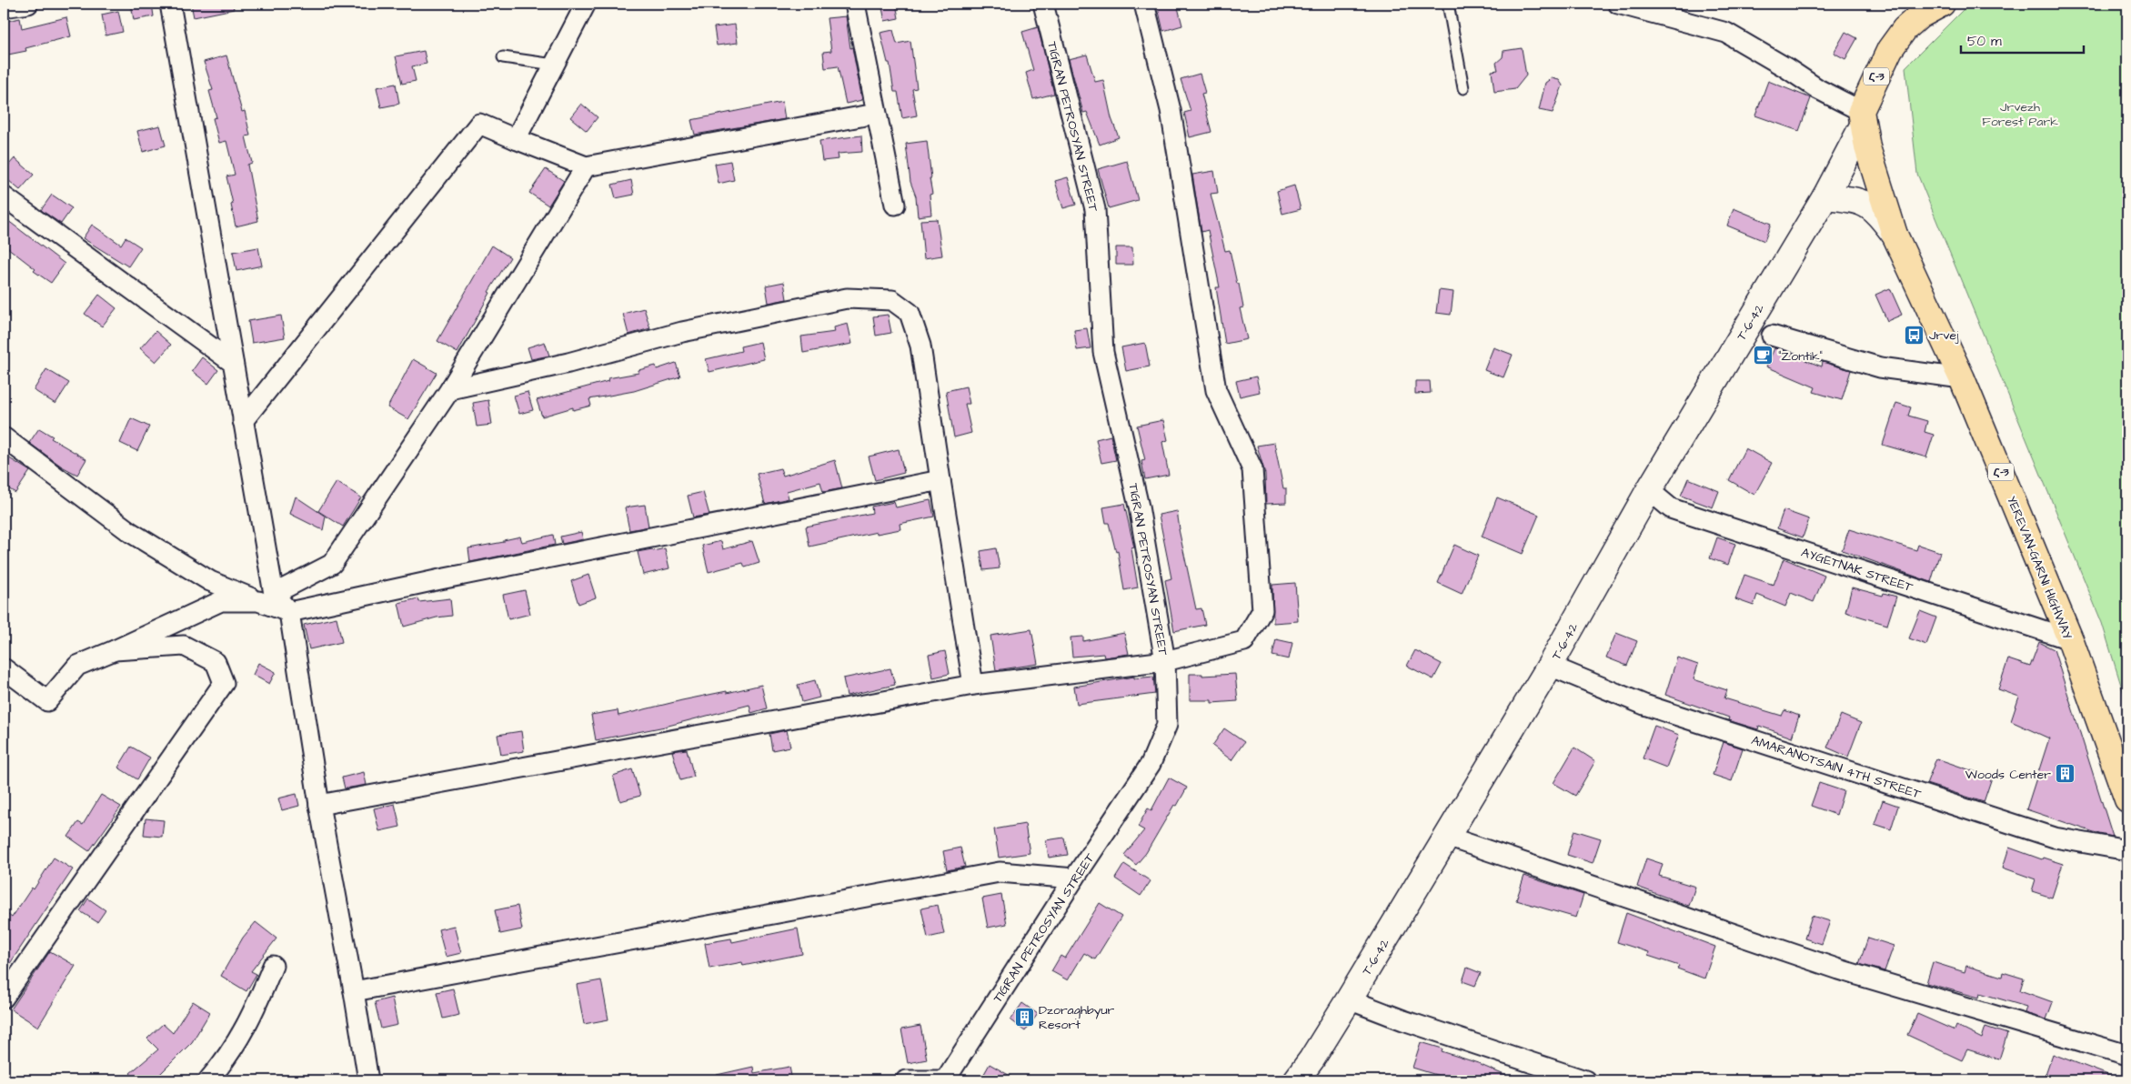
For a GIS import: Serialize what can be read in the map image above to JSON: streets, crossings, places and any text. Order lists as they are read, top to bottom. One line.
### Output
{"streets":{"main road":["Հ-3","T-6-42","YEREVAN-GARNI HIGHWAY"],"street":["TIGRAN PETROSYAN STREET","AYGETNAK STREET","AMARANOTSAIN 4TH STREET"]},"crossings":[["Հ-3","T-6-42"],["Հ-3","YEREVAN-GARNI HIGHWAY"],["T-6-42","YEREVAN-GARNI HIGHWAY"],["T-6-42","AYGETNAK STREET"],["T-6-42","AMARANOTSAIN 4TH STREET"],["YEREVAN-GARNI HIGHWAY","AYGETNAK STREET"]],"parks":["Jrvezh Forest Park"],"places":{"bus stop":["Jrvej"],"cafe":["\"Zontik\""],"building":["Woods Center","Dzoraghbyur Resort"]},"scale_bar":"50 m"}
